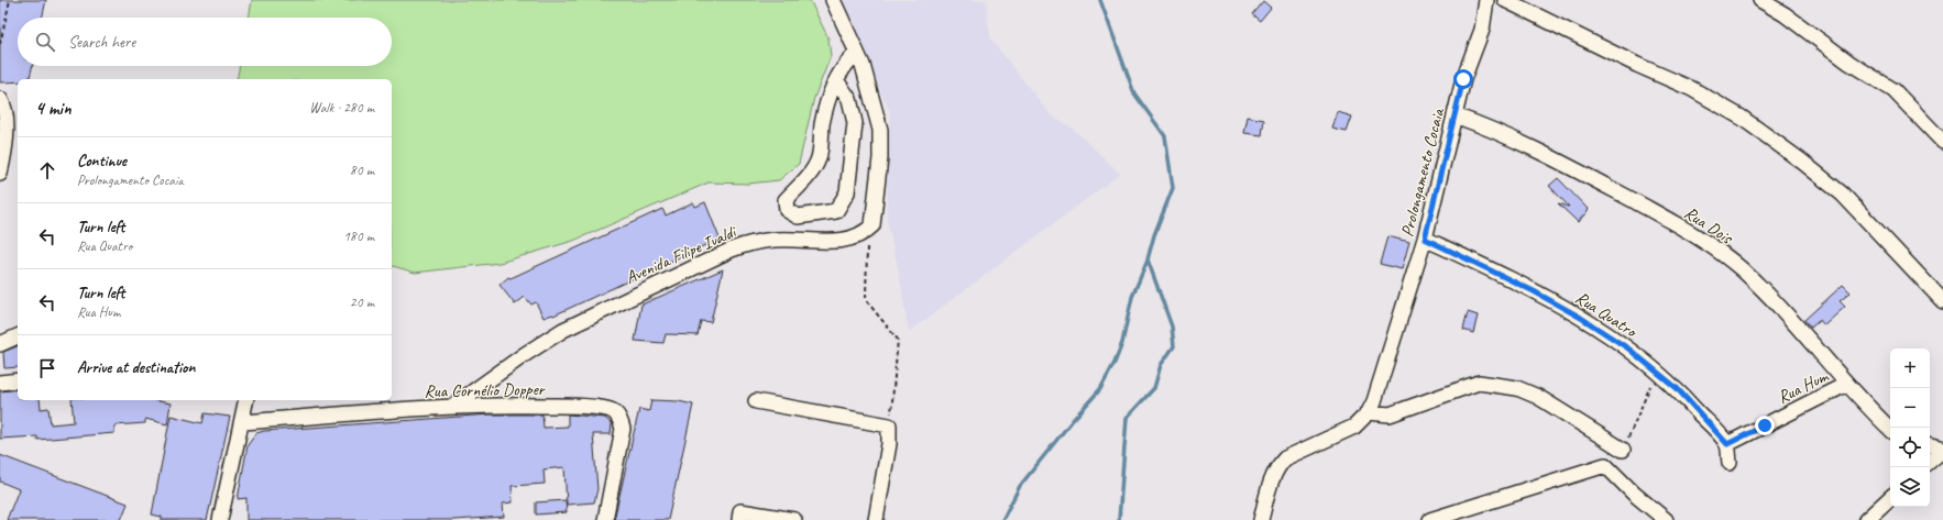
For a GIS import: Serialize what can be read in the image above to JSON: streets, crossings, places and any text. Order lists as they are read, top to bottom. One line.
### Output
{"streets":{"street":["Prolongamento Cocaia","Rua Dois","Avenida Filipe Ivaldi","Rua Quatro","Rua Hum","Rua Cornélio Dopper"]},"crossings":[["Prolongamento Cocaia","Rua Dois"],["Prolongamento Cocaia","Rua Quatro"],["Rua Dois","Rua Hum"],["Avenida Filipe Ivaldi","Rua Cornélio Dopper"],["Rua Quatro","Rua Hum"]],"page":{"search":"Search here","heading":["4 min","Walk · 280 m"],"list":[["Continue","Prolongamento Cocaia","80 m"],["Turn left","Rua Quatro","180 m"],["Turn left","Rua Hum","20 m"],"Arrive at destination"],"map_buttons":["+","−"]}}
